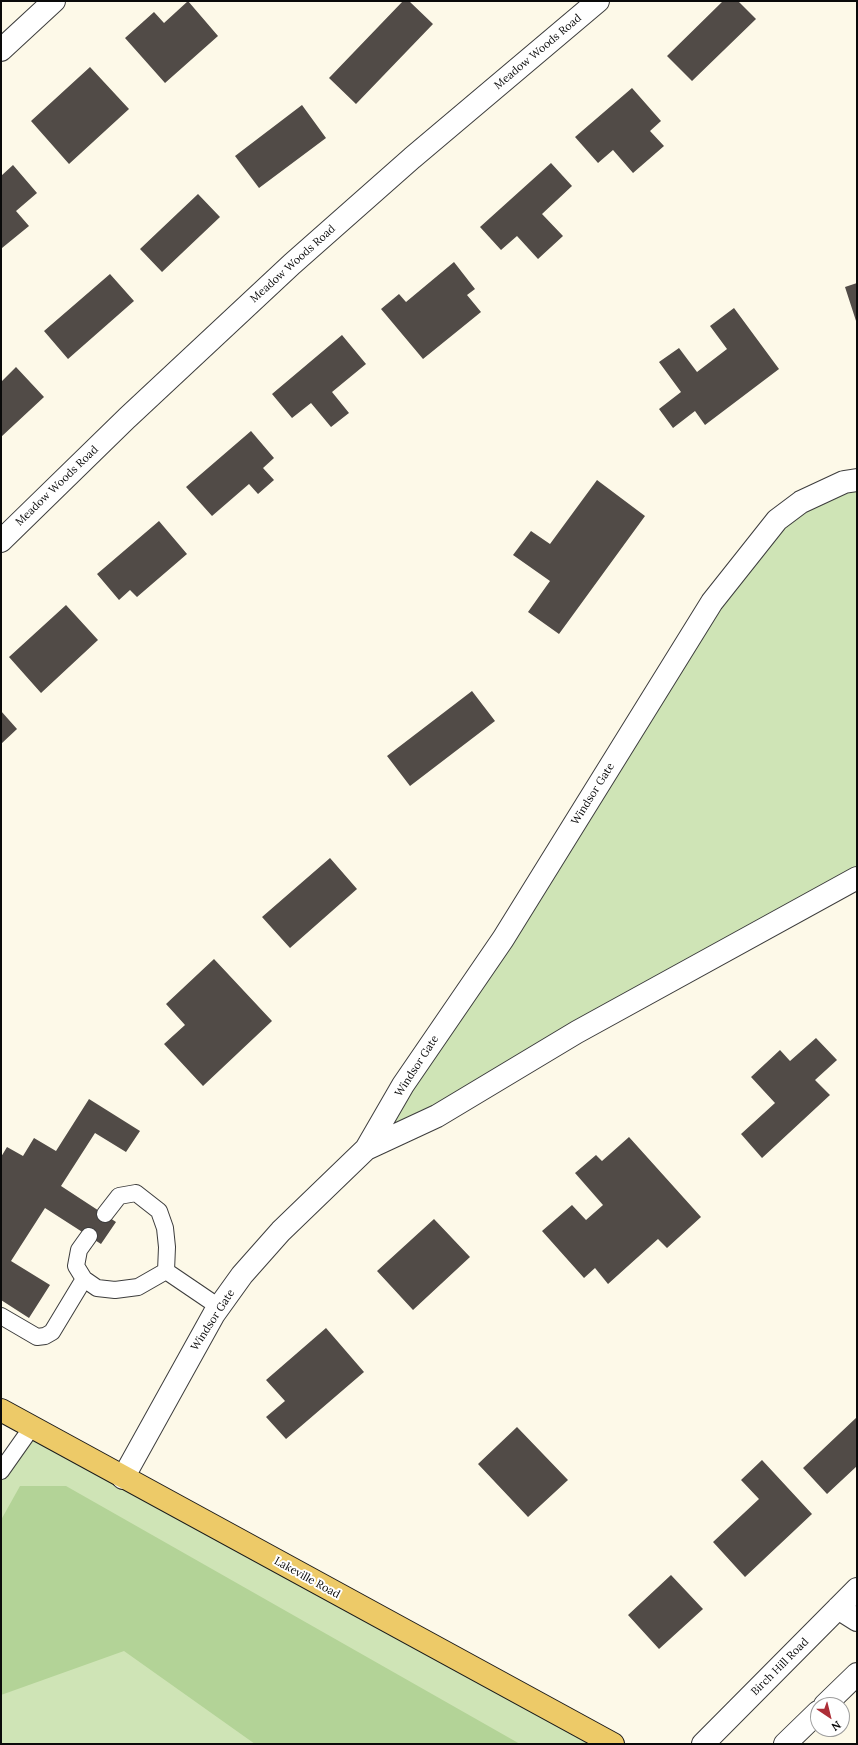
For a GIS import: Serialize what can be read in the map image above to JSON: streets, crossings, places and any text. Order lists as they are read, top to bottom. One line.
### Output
{"streets":{"main road":["Lakeville Road"],"street":["Meadow Woods Road","Windsor Gate","Birch Hill Road"]},"crossings":[["Windsor Gate","Lakeville Road"]],"north":"bottom right"}
